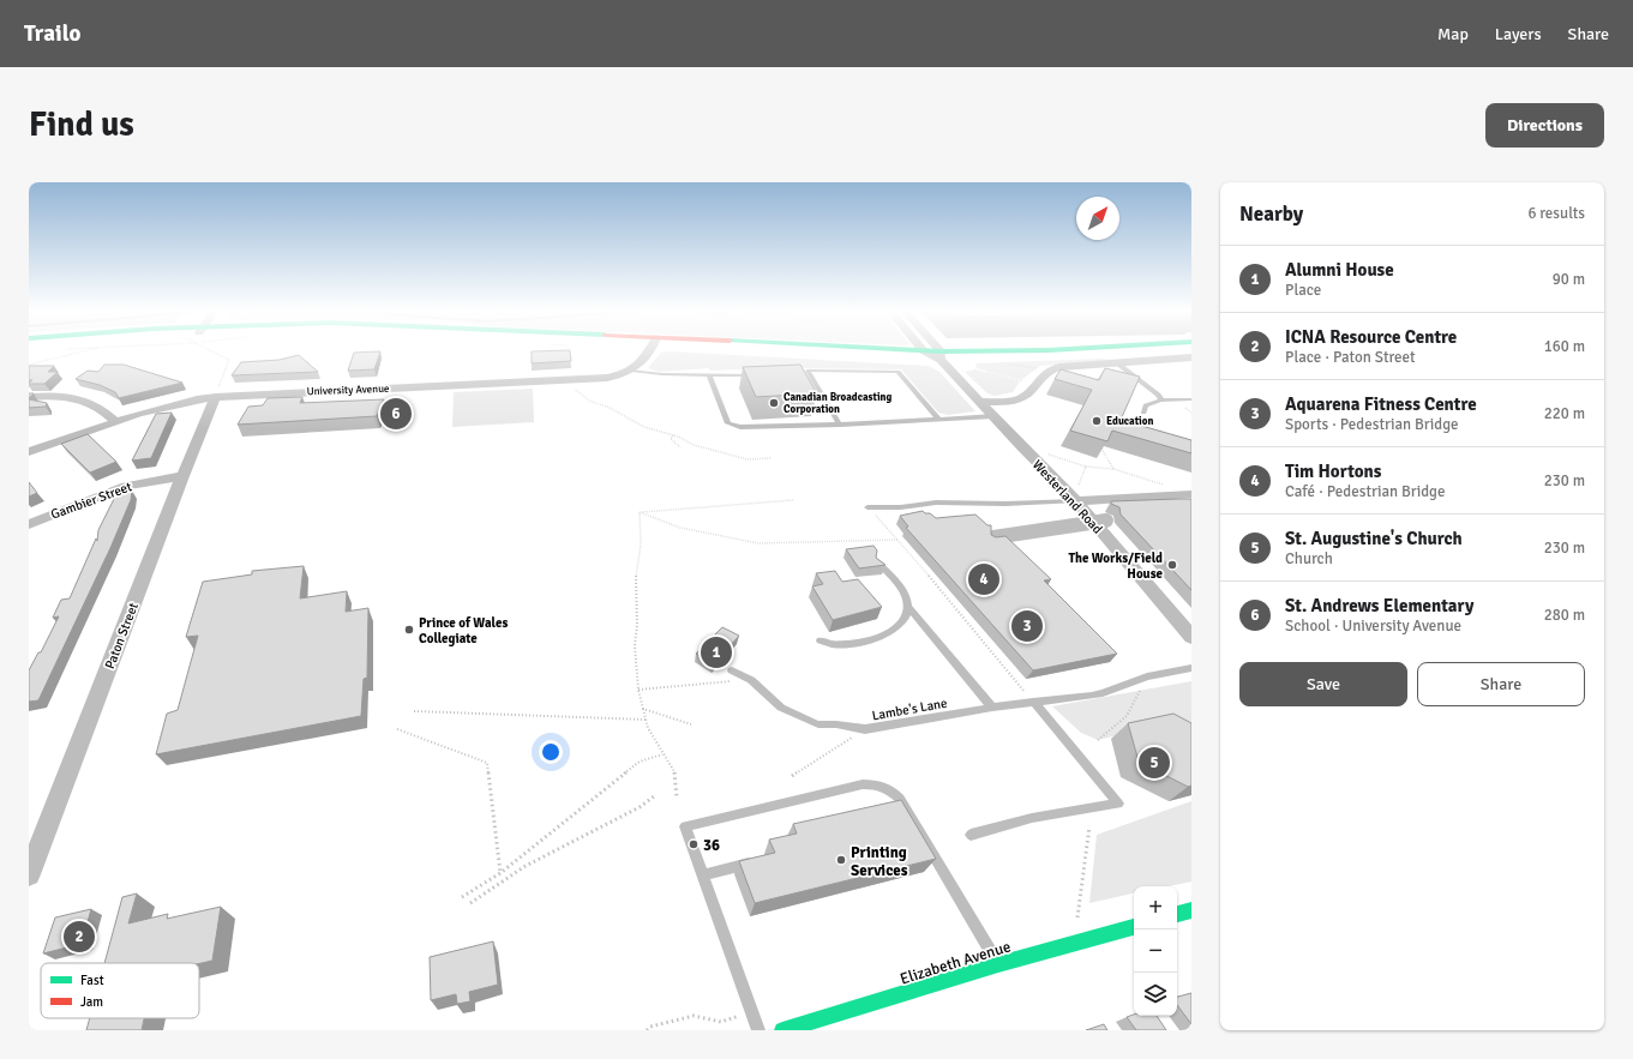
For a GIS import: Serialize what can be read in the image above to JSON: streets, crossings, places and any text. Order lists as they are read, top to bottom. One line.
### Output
{"streets":{"main road":["Elizabeth Avenue"],"street":["University Avenue","Westerland Road","Gambier Street","Paton Street"],"lane":["Lambe's Lane"]},"crossings":[["University Avenue","Paton Street"],["Gambier Street","Paton Street"]],"places":["Canadian Broadcasting Corporation","Education","The Works/Field House","Prince of Wales Collegiate","36","Printing Services"],"legend":["Fast","Jam"],"north":"top right","page":{"header":"Trailo","nav":["Map","Layers","Share"],"buttons":["Directions",["Save","Share"]],"title":"Find us","heading":["Nearby","6 results"],"list":[{"mark":"1","name":"Alumni House","note":"Place","value":"90 m"},{"mark":"2","name":"ICNA Resource Centre","note":"Place · Paton Street","value":"160 m"},{"mark":"3","name":"Aquarena Fitness Centre","note":"Sports · Pedestrian Bridge","value":"220 m"},{"mark":"4","name":"Tim Hortons","note":"Café · Pedestrian Bridge","value":"230 m"},{"mark":"5","name":"St. Augustine's Church","note":"Church","value":"230 m"},{"mark":"6","name":"St. Andrews Elementary","note":"School · University Avenue","value":"280 m"}],"pins":["6","4","3","1","5","2"],"map_buttons":["+","−"]}}
